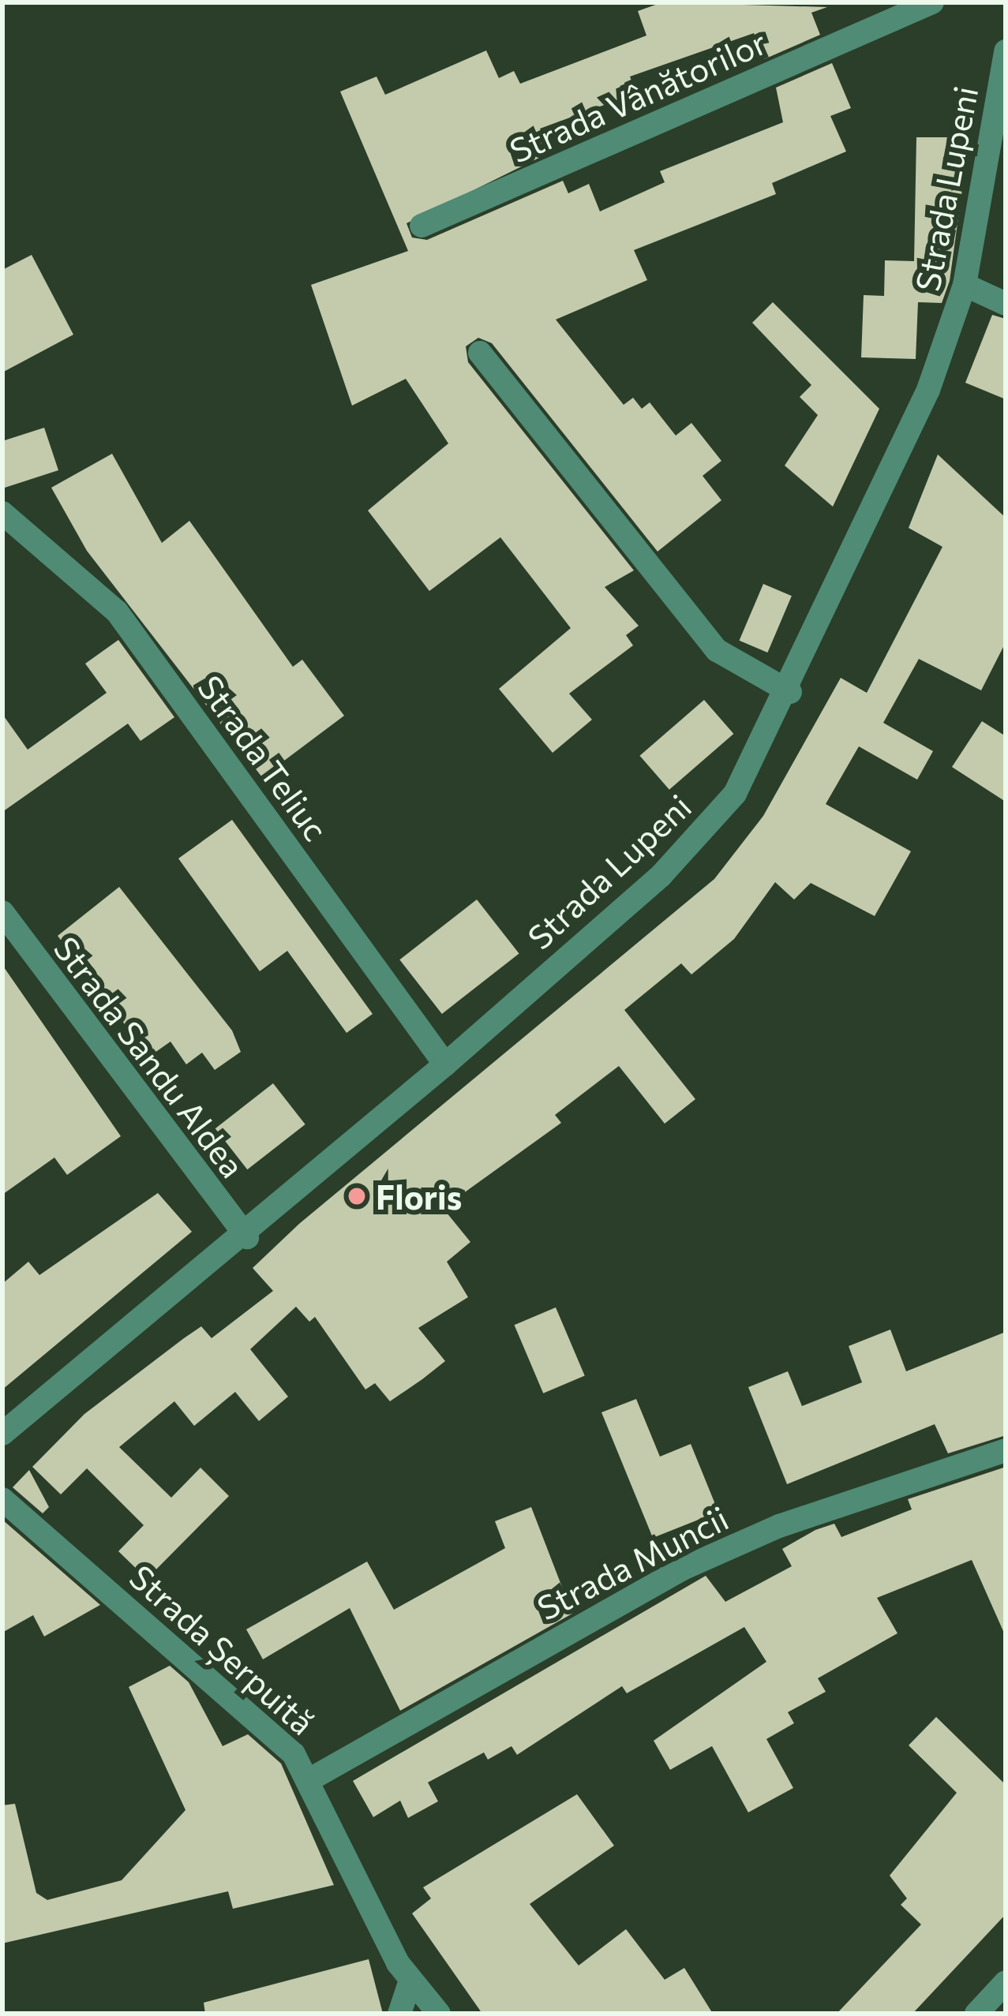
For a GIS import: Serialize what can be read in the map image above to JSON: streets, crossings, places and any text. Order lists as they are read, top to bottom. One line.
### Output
{"streets":{"street":["Strada Vânătorilor","Strada Lupeni","Strada Teliuc","Strada Sandu Aldea","Strada Muncii","Strada Șerpuită"]},"crossings":[["Strada Lupeni","Strada Teliuc"],["Strada Lupeni","Strada Sandu Aldea"],["Strada Muncii","Strada Șerpuită"]],"places":["Floris"]}
